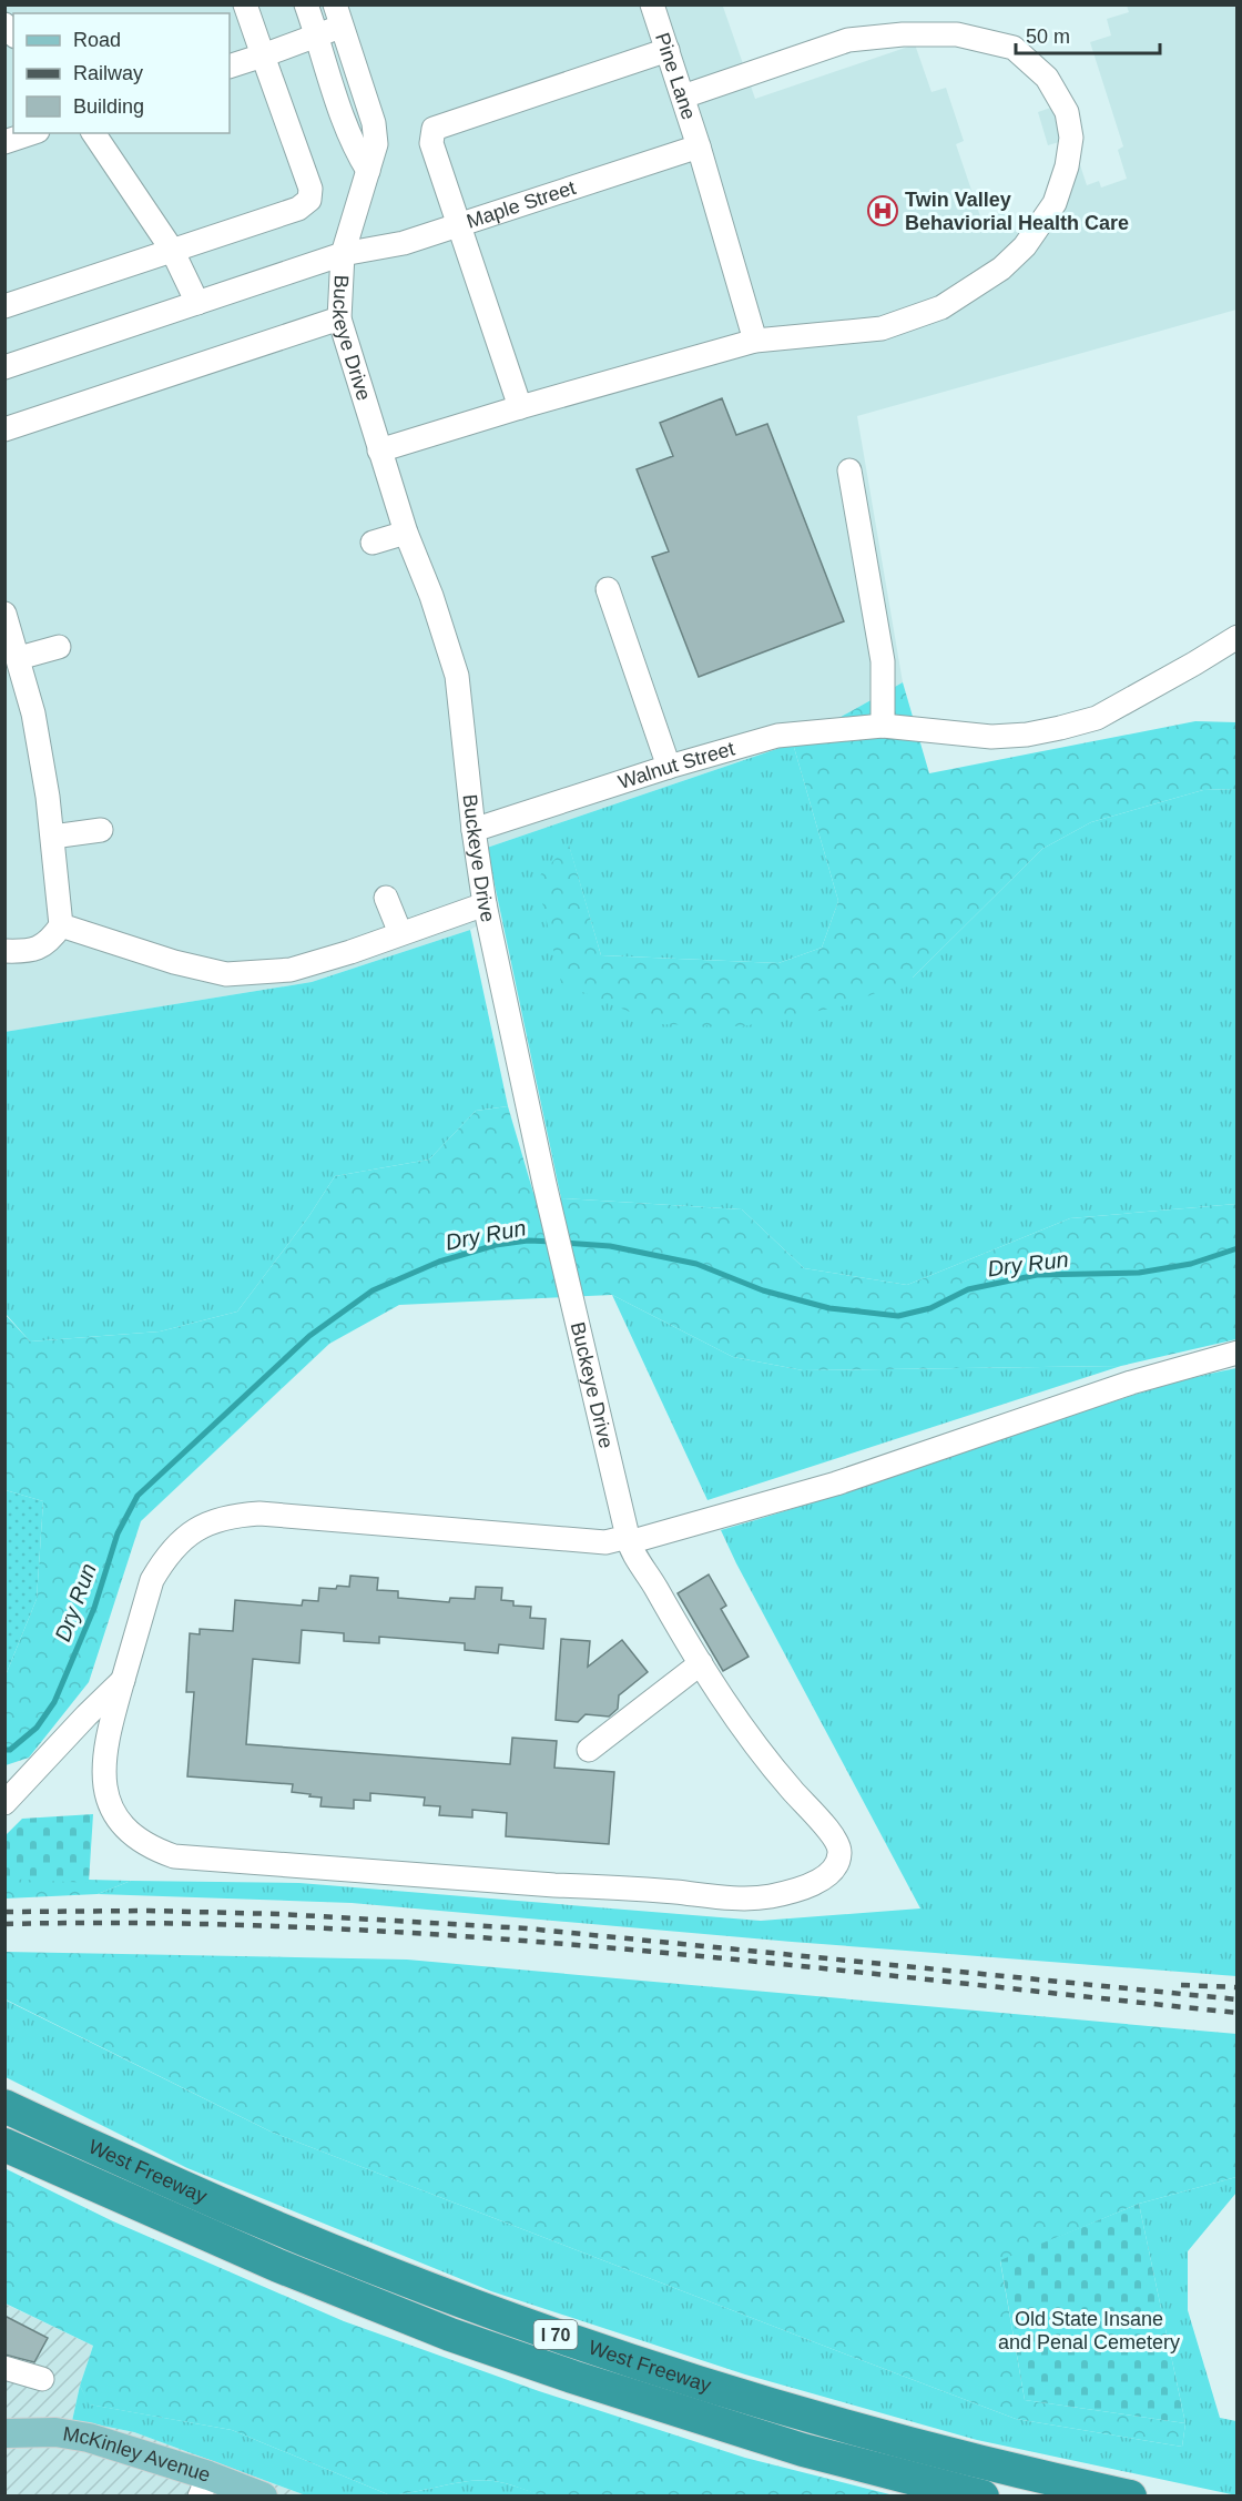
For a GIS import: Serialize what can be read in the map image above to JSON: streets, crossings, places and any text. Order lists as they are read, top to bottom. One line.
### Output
{"streets":{"highway":["West Freeway","I 70"],"main road":["McKinley Avenue"],"lane":["Pine Lane","Maple Street","Buckeye Drive","Walnut Street"]},"crossings":[["Pine Lane","Maple Street"],["Maple Street","Buckeye Drive"],["Buckeye Drive","Walnut Street"]],"water":["Dry Run"],"parks":["Old State Insane and Penal Cemetery"],"places":{"hospital":["Twin Valley Behaviorial Health Care"]},"legend":["Road","Railway","Building"],"scale_bar":"50 m"}
